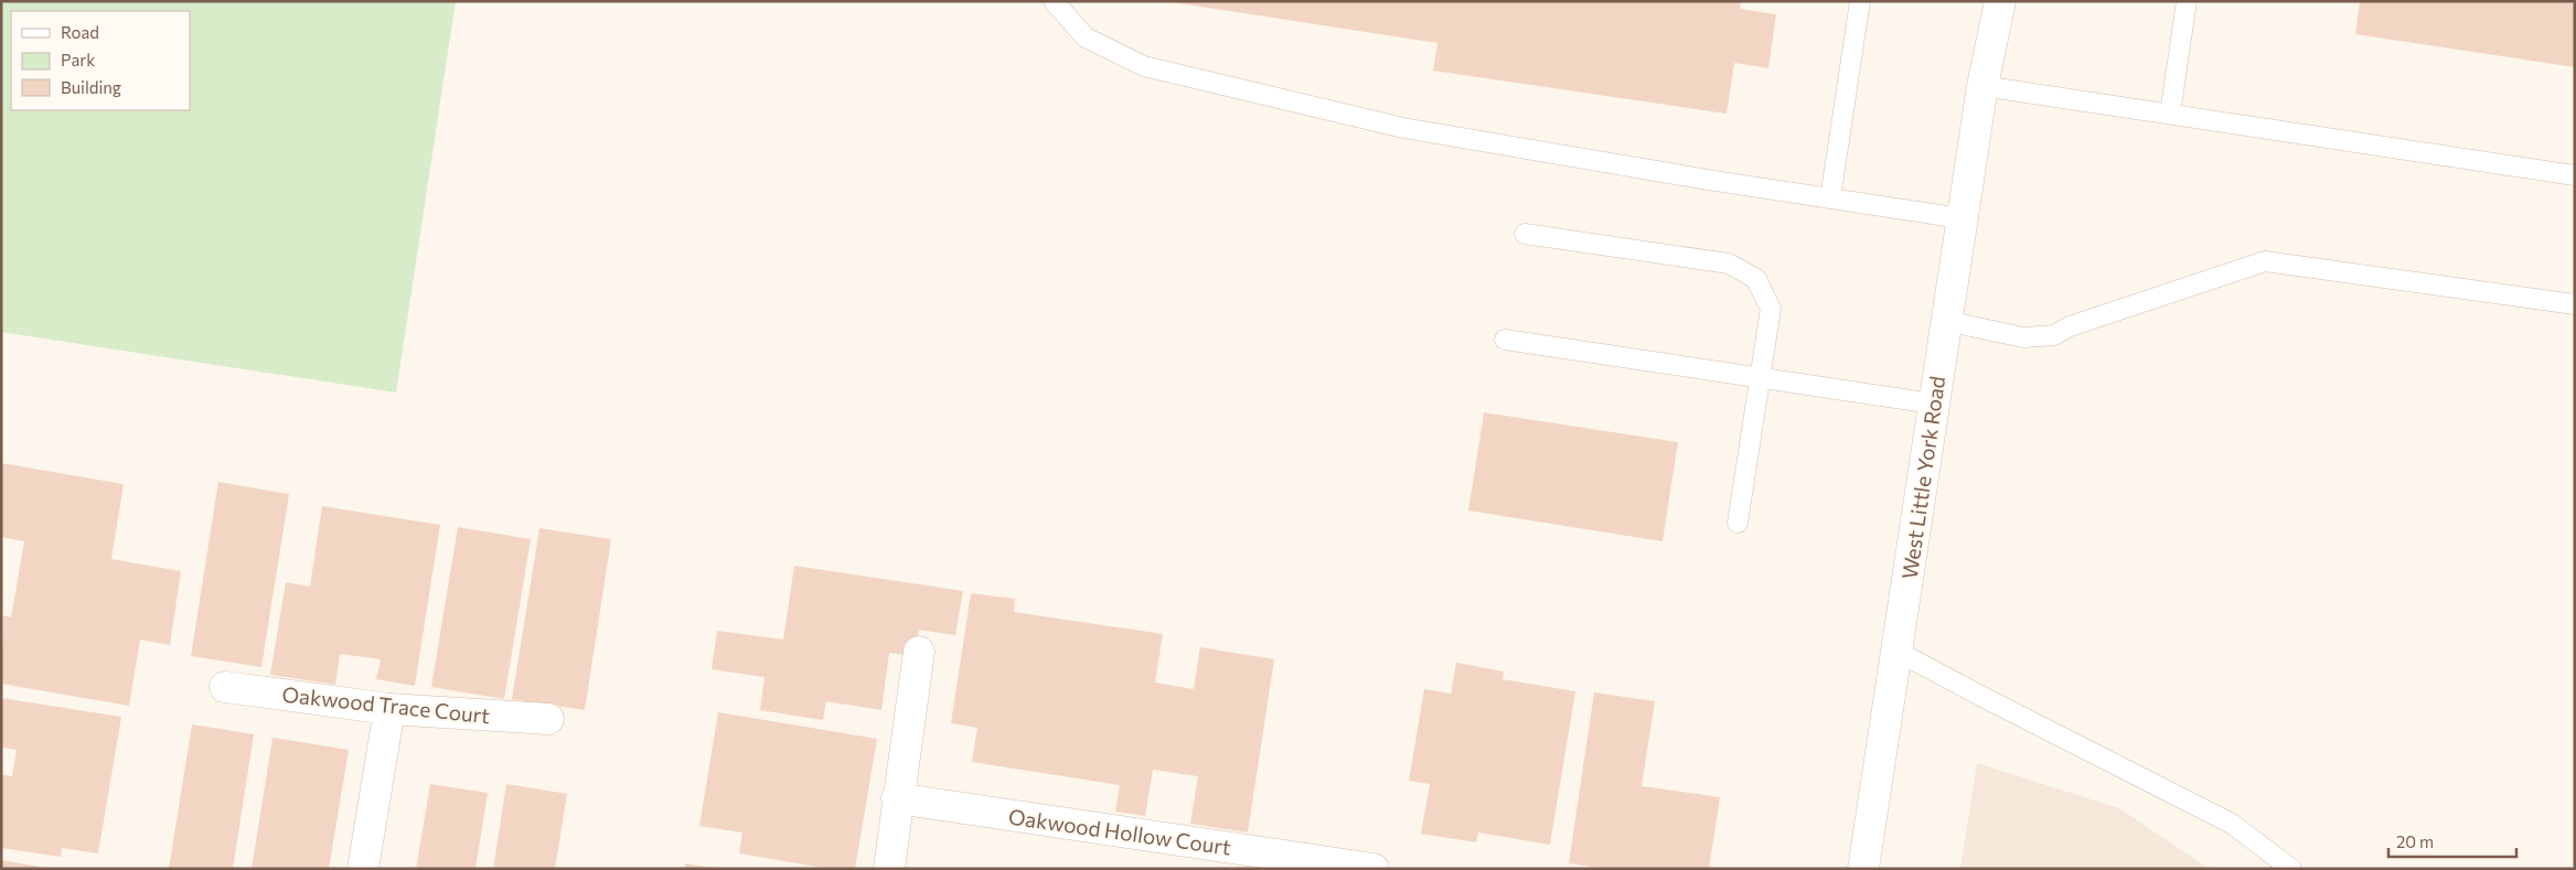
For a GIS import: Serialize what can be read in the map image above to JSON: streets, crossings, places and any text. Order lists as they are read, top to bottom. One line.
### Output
{"streets":{"street":["West Little York Road","Oakwood Trace Court","Oakwood Hollow Court"]},"legend":["Road","Park","Building"],"scale_bar":"20 m"}
